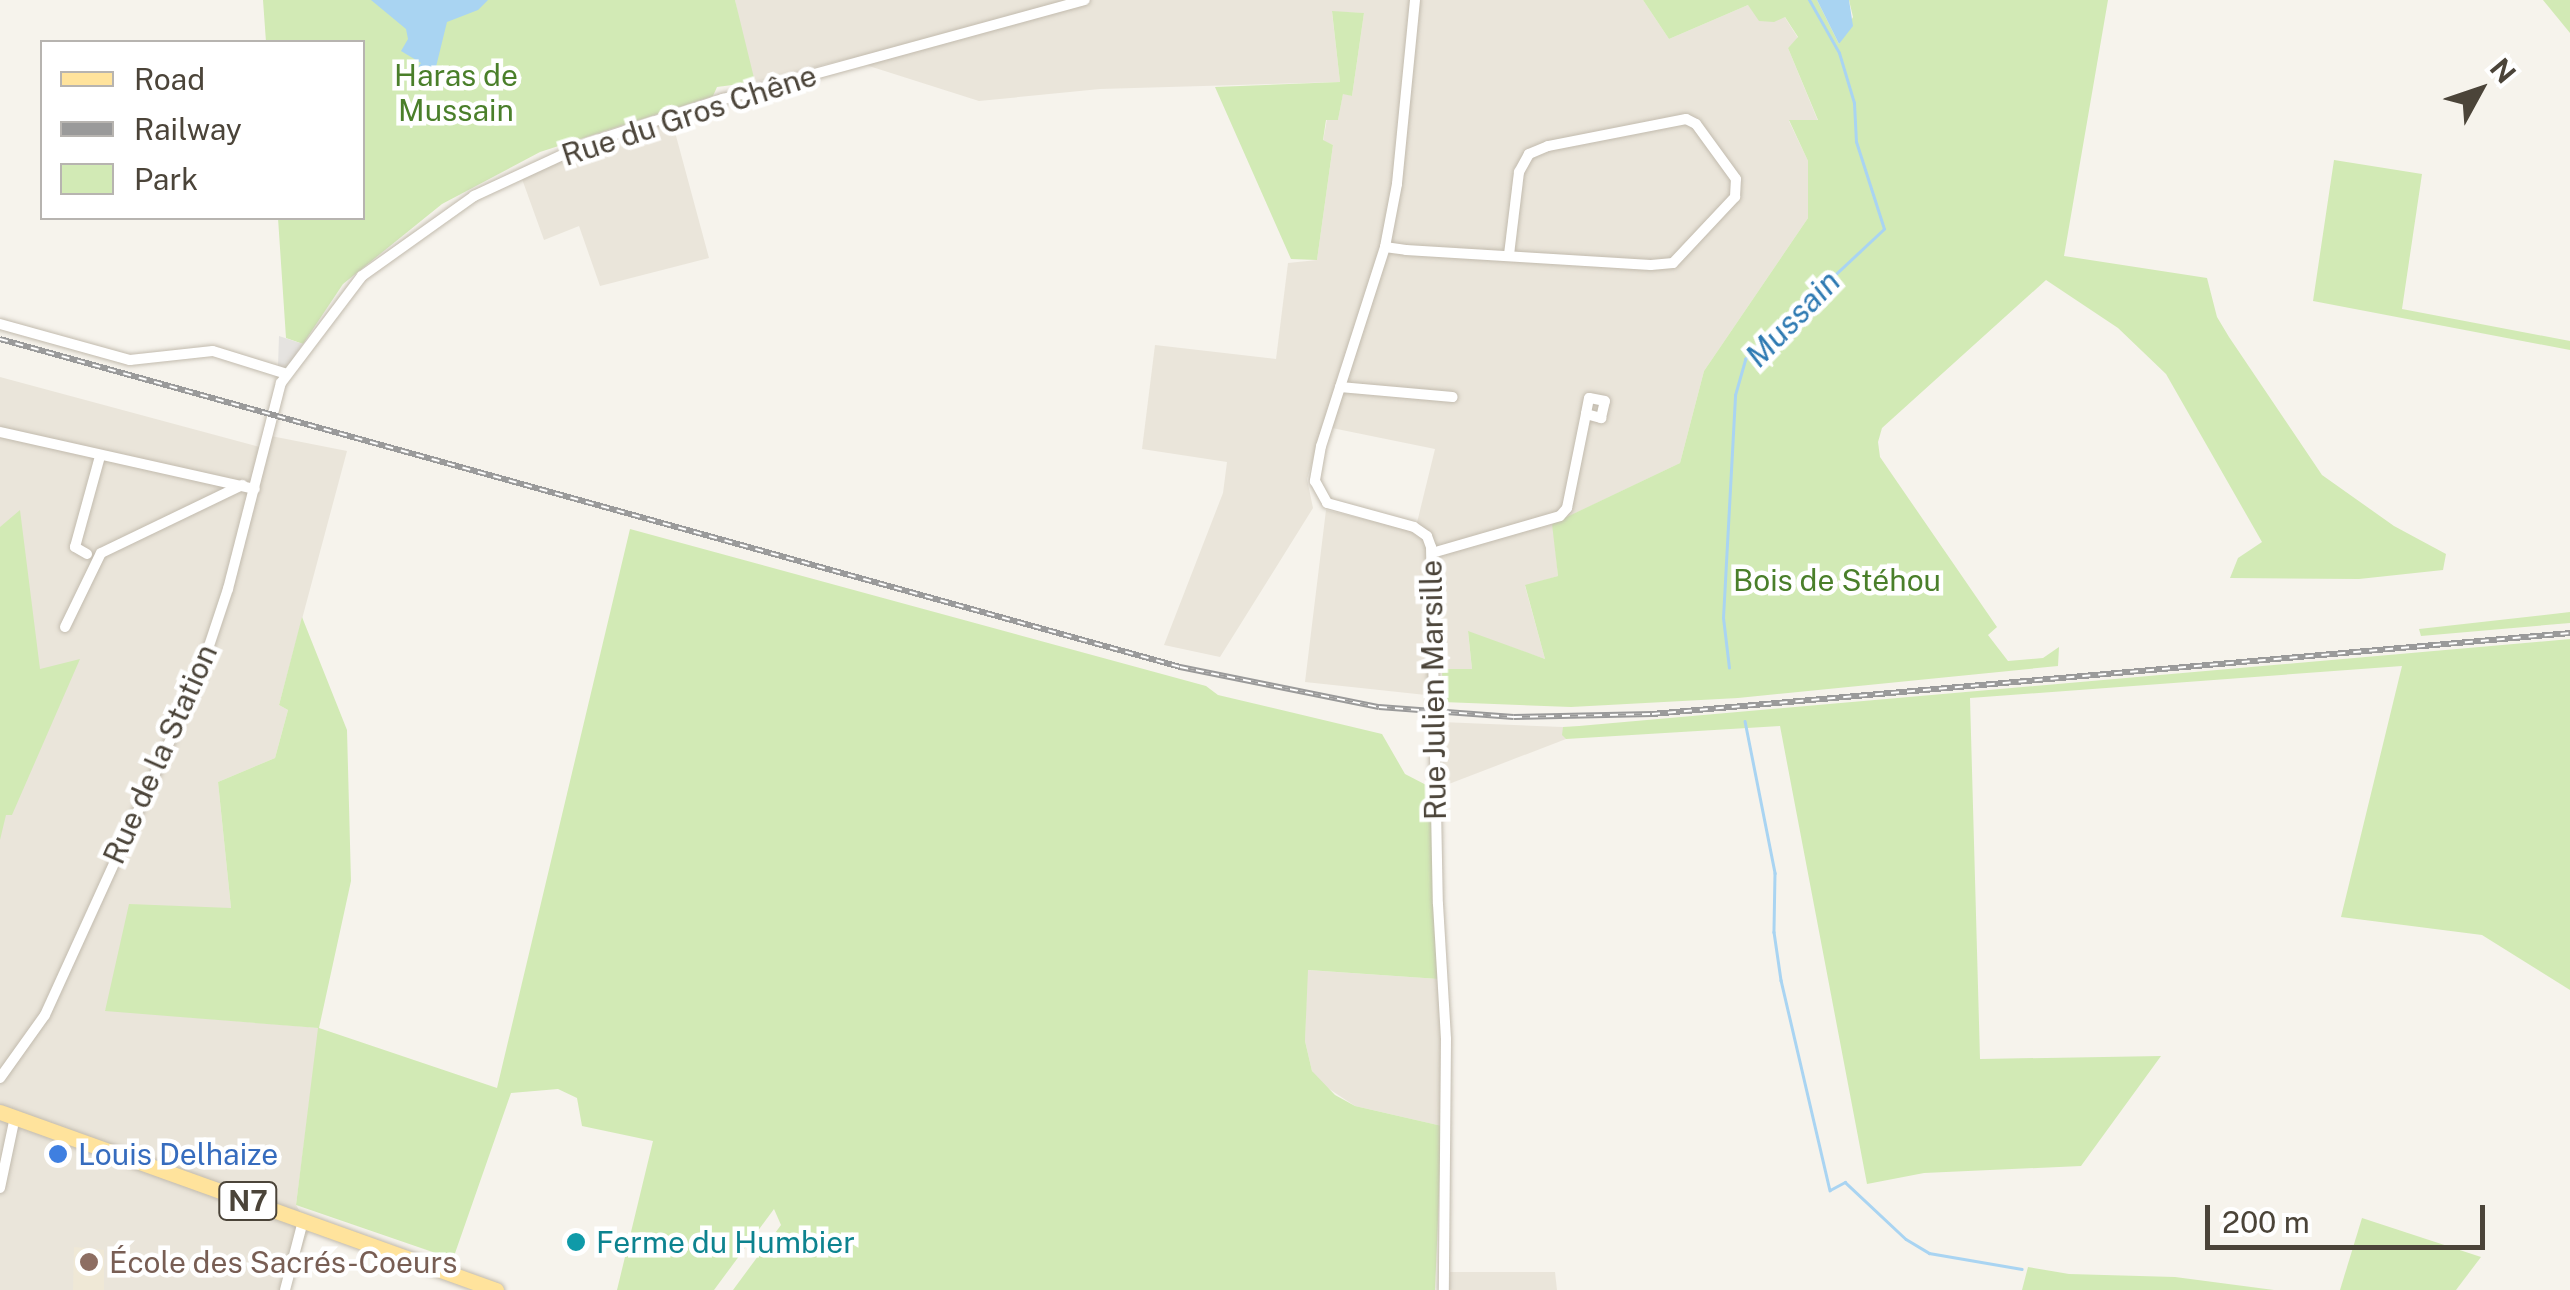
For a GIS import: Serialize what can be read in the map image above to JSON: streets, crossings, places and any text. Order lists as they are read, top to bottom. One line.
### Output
{"streets":{"main road":["N7"],"street":["Rue du Gros Chêne","Rue Julien Marsille","Rue de la Station"]},"crossings":[["Rue du Gros Chêne","Rue de la Station"]],"water":["Mussain"],"parks":["Haras de Mussain","Bois de Stéhou"],"places":["Louis Delhaize","Ferme du Humbier","École des Sacrés-Coeurs"],"legend":["Road","Railway","Park"],"scale_bar":"200 m","north":"top right"}
